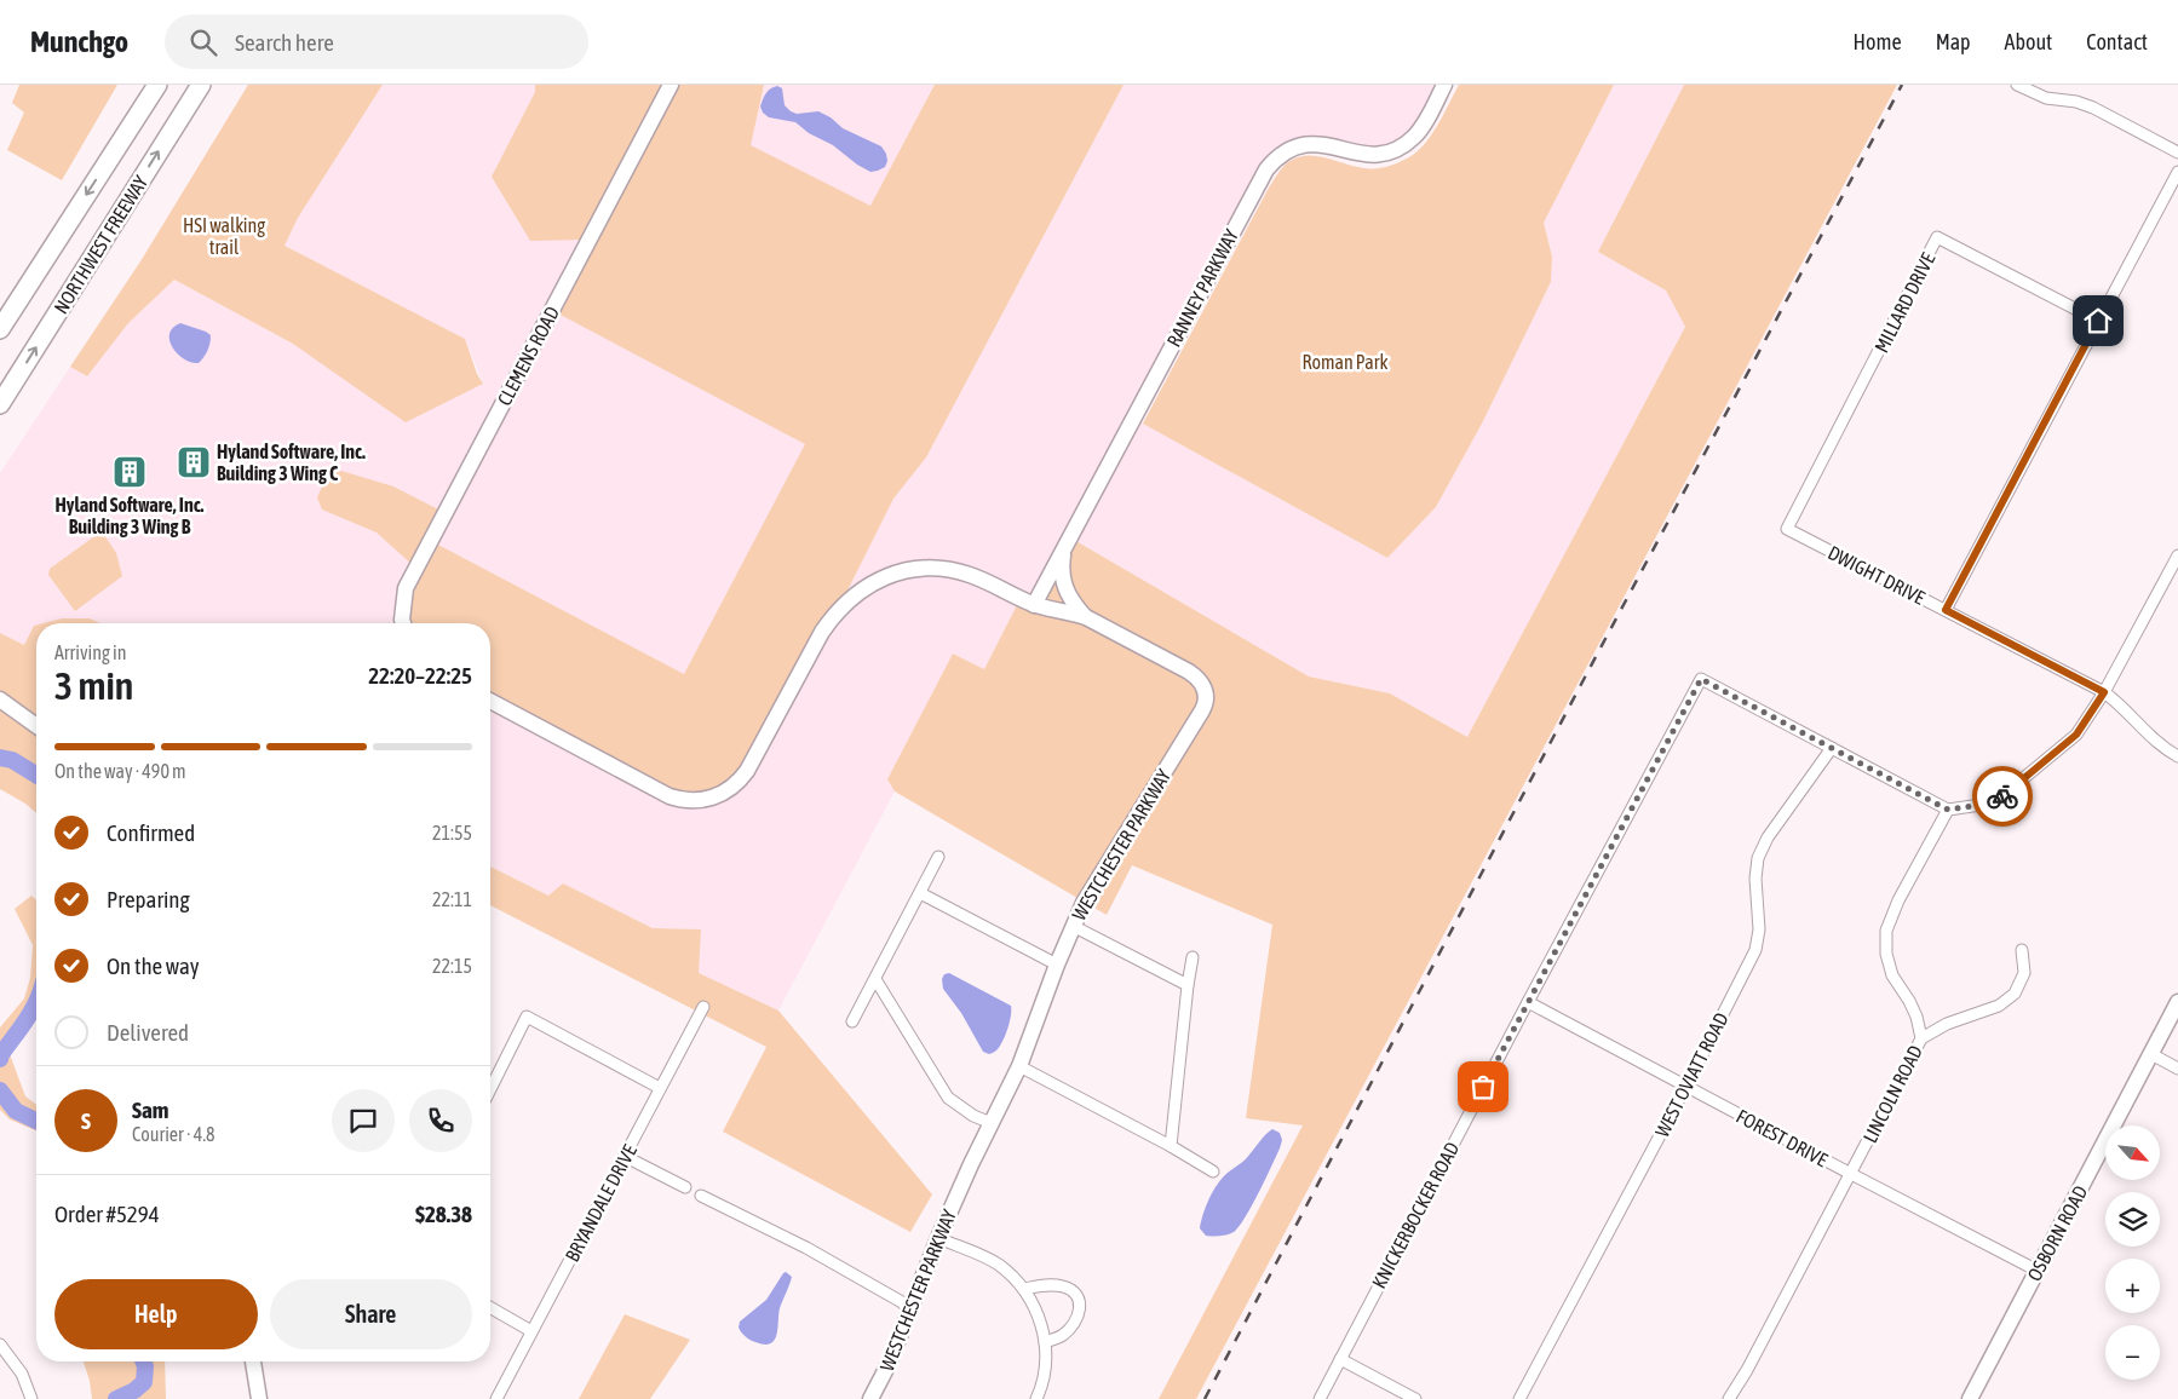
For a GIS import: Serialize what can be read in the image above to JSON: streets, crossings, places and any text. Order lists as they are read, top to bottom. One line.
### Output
{"streets":{"highway":["NORTHWEST FREEWAY"],"street":["RANNEY PARKWAY","MILLARD DRIVE","CLEMENS ROAD","DWIGHT DRIVE","WESTCHESTER PARKWAY","WEST OVIATT ROAD","LINCOLN ROAD","FOREST DRIVE","BRYANDALE DRIVE","KNICKERBOCKER ROAD","OSBORN ROAD"]},"crossings":[["RANNEY PARKWAY","WESTCHESTER PARKWAY"],["MILLARD DRIVE","DWIGHT DRIVE"],["WEST OVIATT ROAD","FOREST DRIVE"],["WEST OVIATT ROAD","KNICKERBOCKER ROAD"],["LINCOLN ROAD","FOREST DRIVE"],["FOREST DRIVE","KNICKERBOCKER ROAD"],["FOREST DRIVE","OSBORN ROAD"]],"parks":["HSI walking trail","Roman Park"],"places":{"building":["Hyland Software, Inc. Building 3 Wing C","Hyland Software, Inc. Building 3 Wing B"]},"north":"bottom right","page":{"header":"Munchgo","search":"Search here","nav":["Home","Map","About","Contact"],"heading":["3 min","Arriving in","22:20–22:25"],"panel":["Sam","Courier · 4.8","Order #5294","$28.38"],"bar":"On the way · 490 m","list":[["Confirmed","21:55"],["Preparing","22:11"],["On the way","22:15"],"Delivered"],"round":"S","map_buttons":["+","−"],"buttons":["Help","Share"]}}
